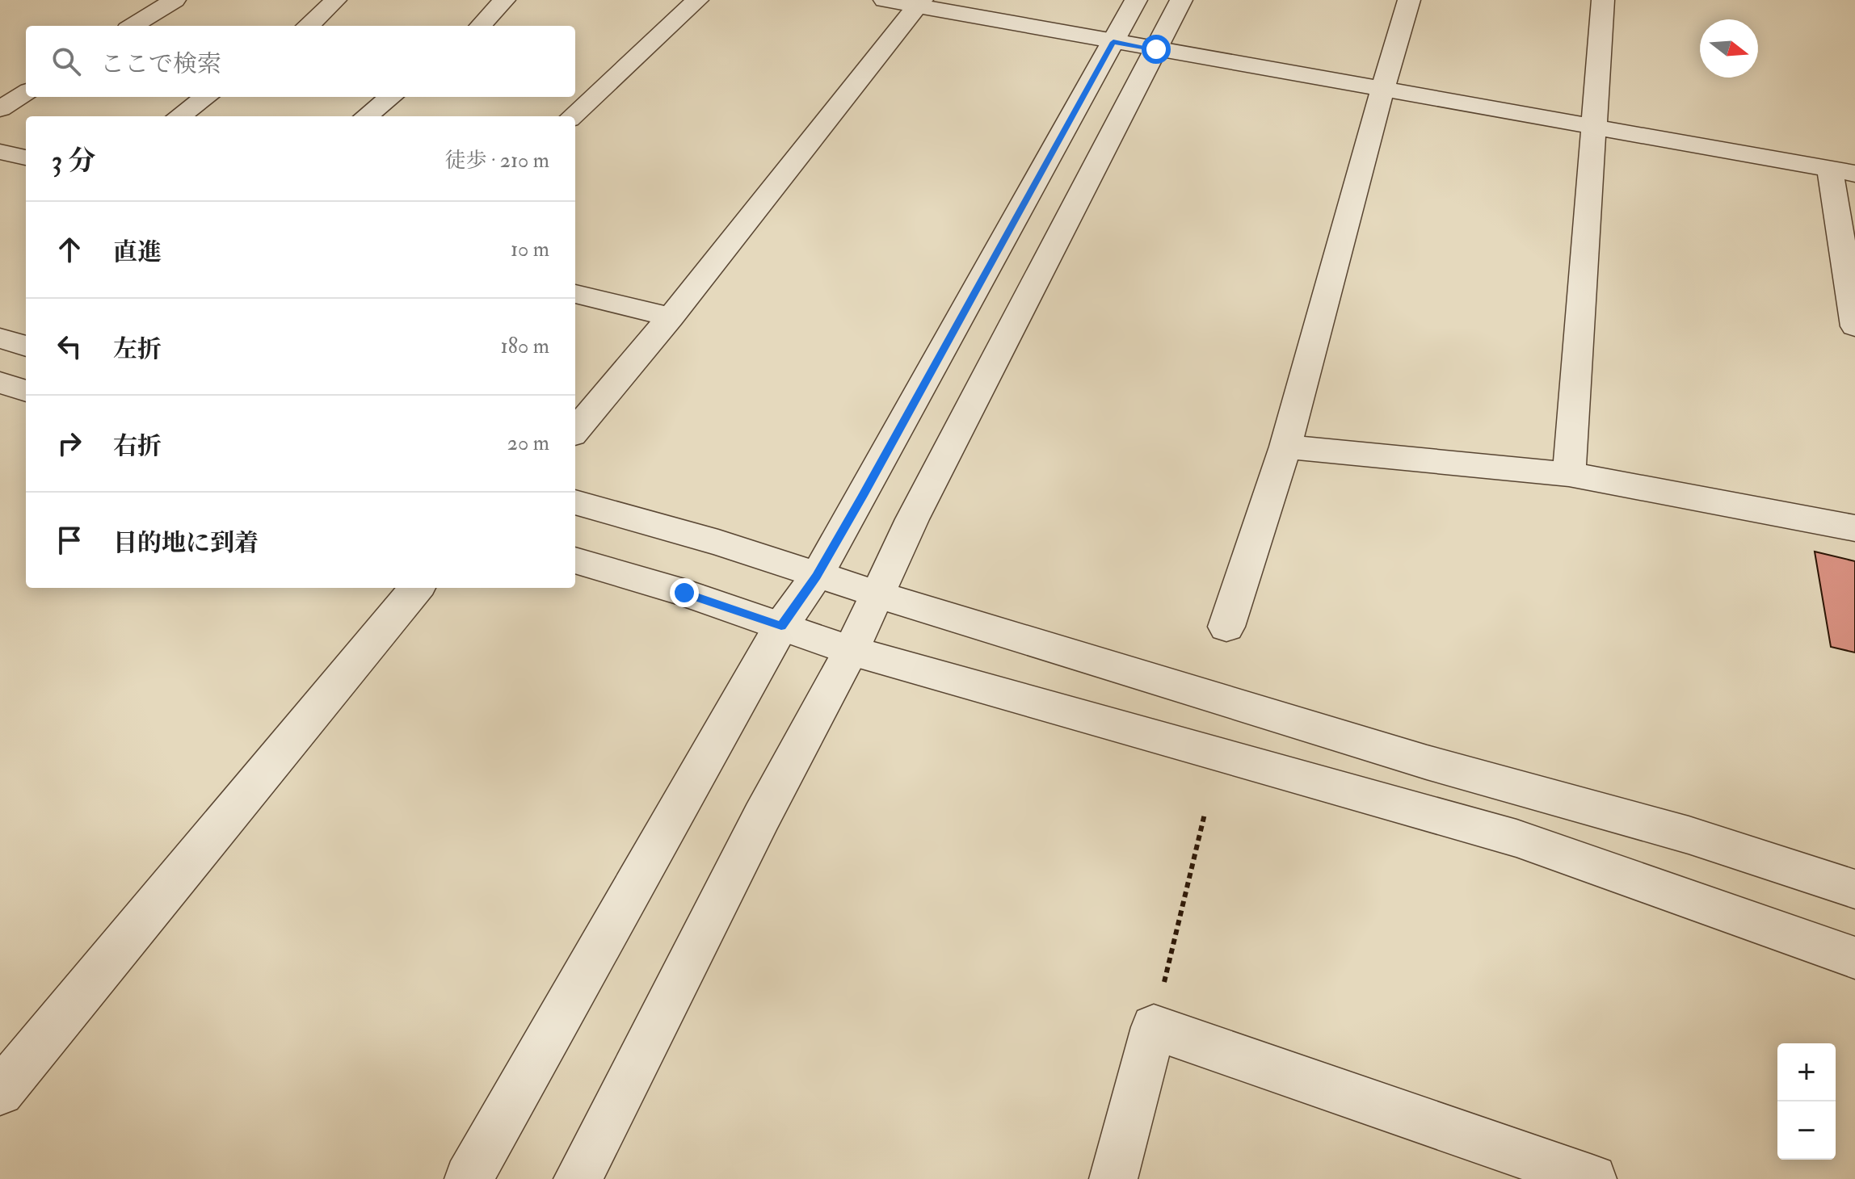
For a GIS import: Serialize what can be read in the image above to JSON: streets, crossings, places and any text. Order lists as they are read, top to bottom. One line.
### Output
{"north":"right","page":{"search":"ここで検索","heading":["3 分","徒歩 · 210 m"],"list":[["直進","10 m"],["左折","180 m"],["右折","20 m"],"目的地に到着"],"map_buttons":["+","−"]}}
